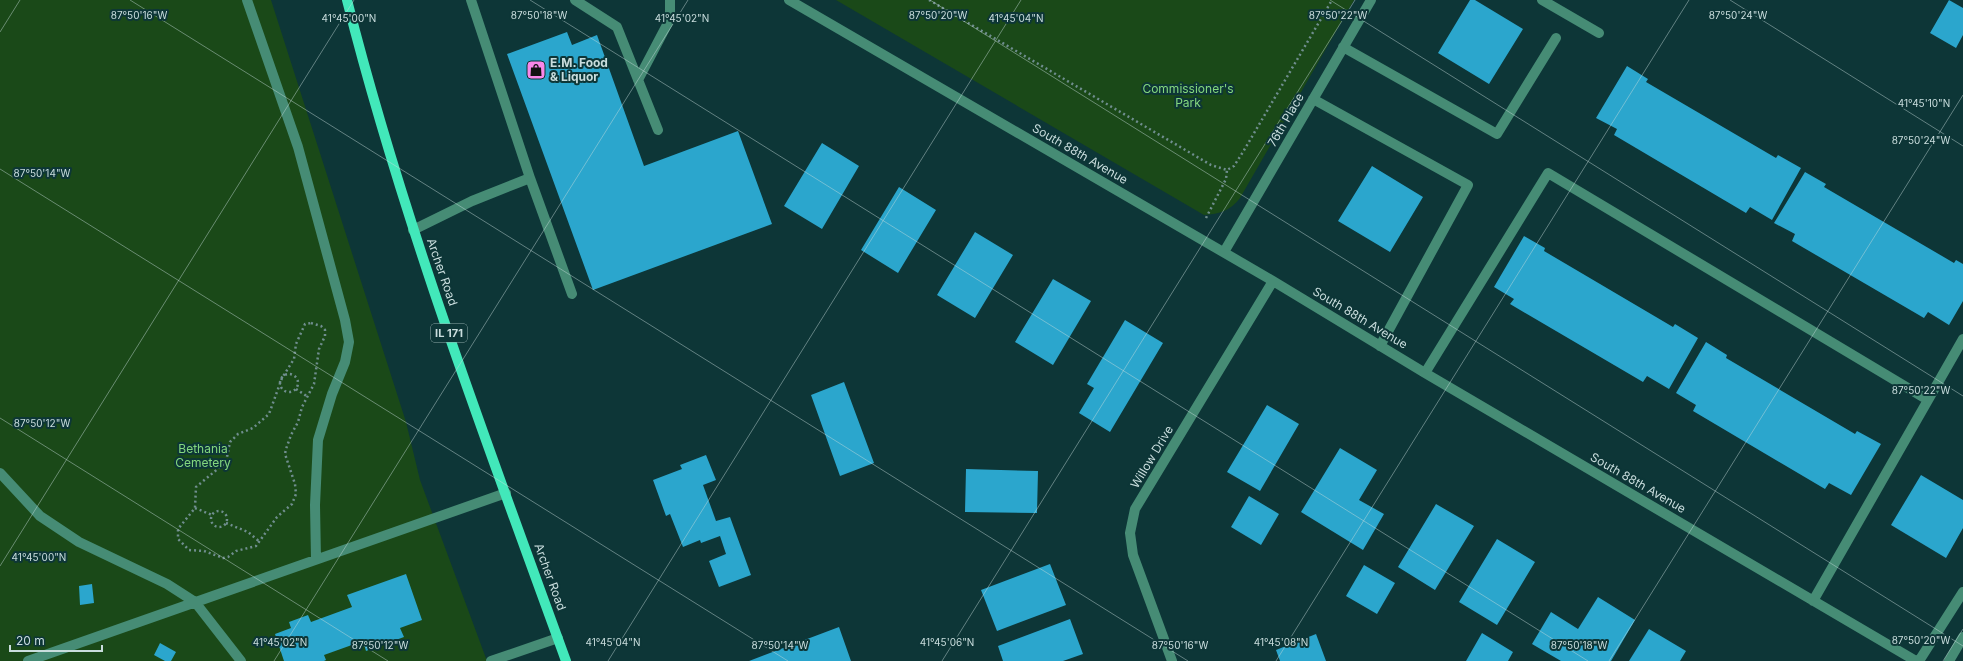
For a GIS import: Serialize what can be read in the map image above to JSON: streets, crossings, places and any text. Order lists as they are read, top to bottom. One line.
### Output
{"streets":{"main road":["Archer Road","IL 171"],"street":["76th Place","South 88th Avenue","Willow Drive"]},"crossings":[["76th Place","South 88th Avenue"],["South 88th Avenue","Willow Drive"]],"parks":["Commissioner's Park","Bethania Cemetery"],"places":{"shop":["E.M. Food & Liquor"]},"scale_bar":"20 m","coordinates":["87°50'20\"W","87°50'16\"W","87°50'18\"W","87°50'22\"W","87°50'24\"W","41°45'00\"N","41°45'02\"N","41°45'04\"N","41°45'10\"N","87°50'14\"W","87°50'12\"W","41°45'06\"N","41°45'08\"N"]}
